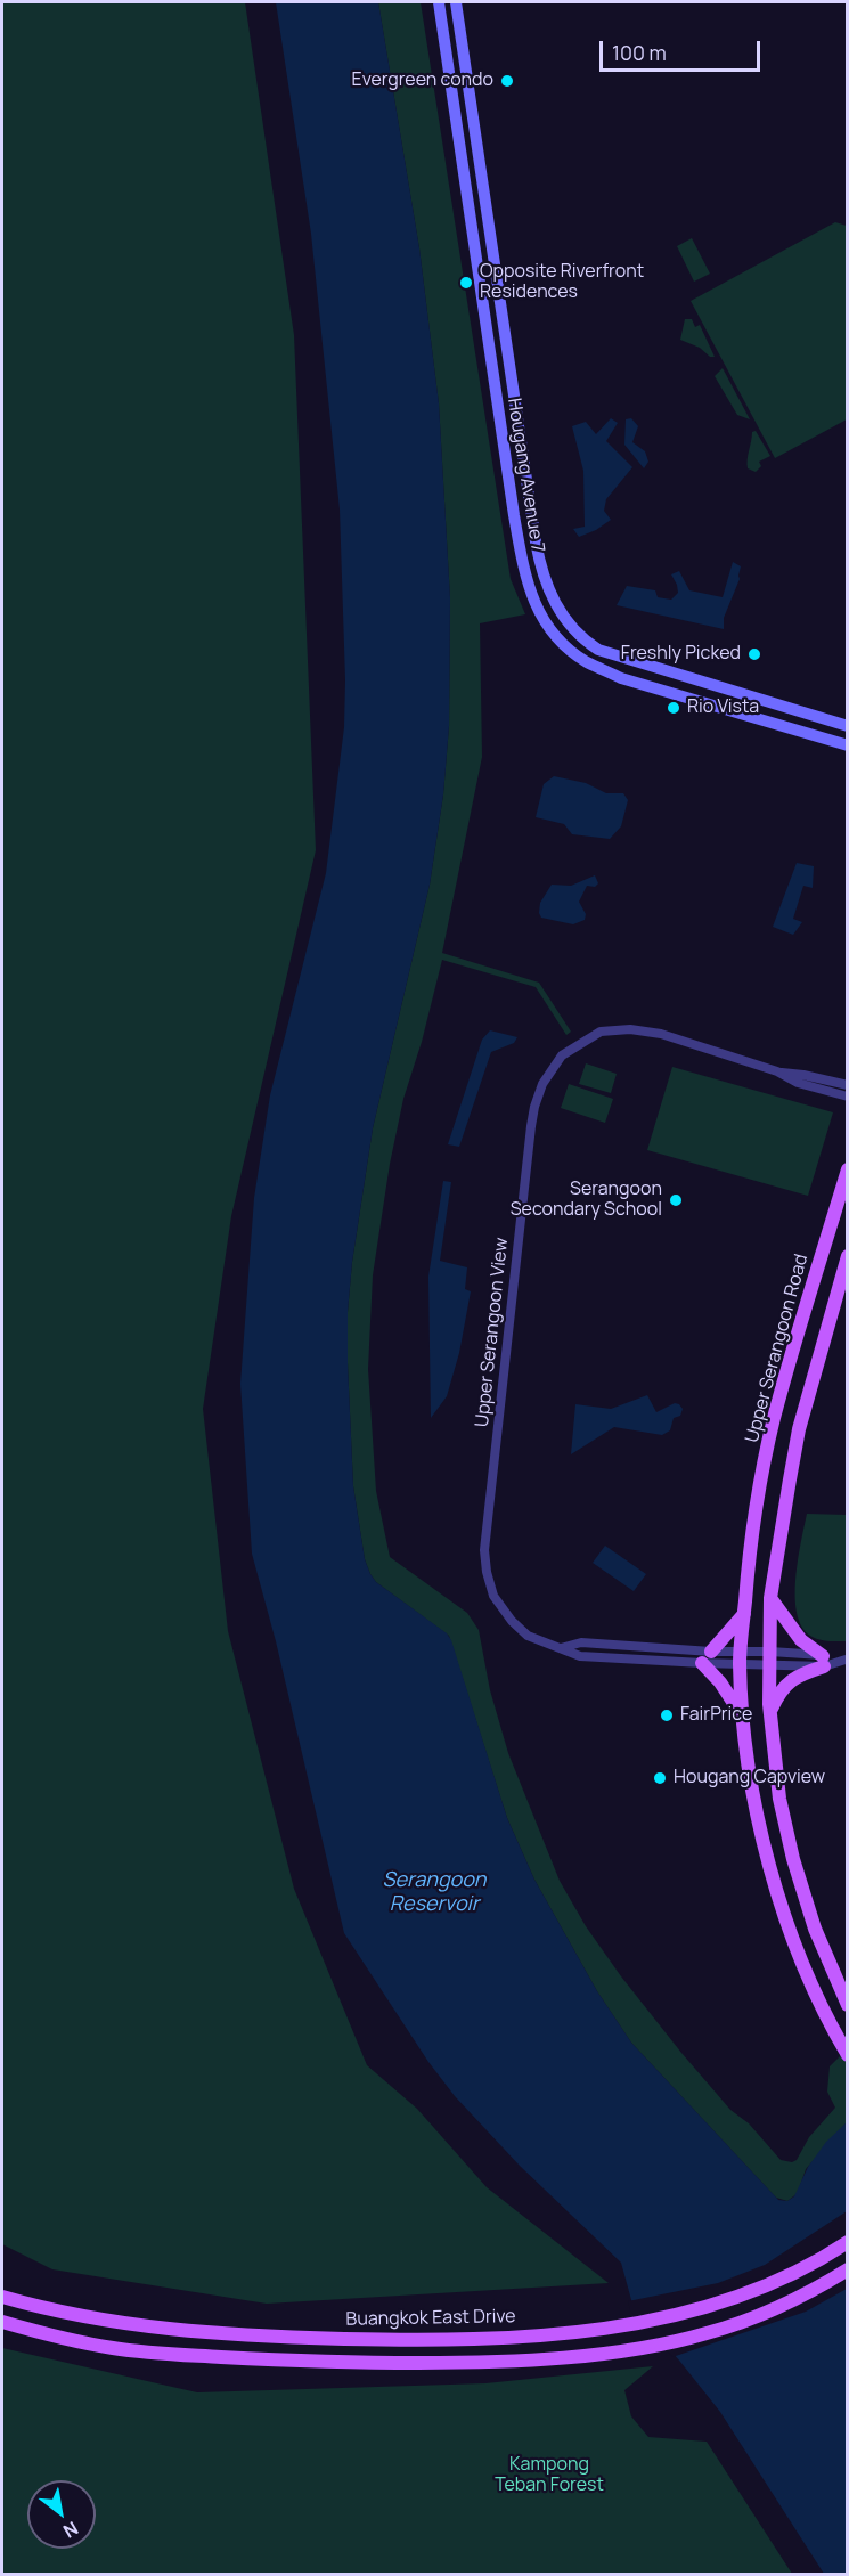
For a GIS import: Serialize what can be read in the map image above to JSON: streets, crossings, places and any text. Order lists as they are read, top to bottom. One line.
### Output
{"streets":{"main road":["Hougang Avenue 7","Upper Serangoon Road","Buangkok East Drive"],"street":["Upper Serangoon View"]},"crossings":[["Upper Serangoon View","Upper Serangoon Road"]],"water":["Serangoon Reservoir"],"parks":["Kampong Teban Forest"],"places":["Evergreen condo","Opposite Riverfront Residences","Freshly Picked","Rio Vista","Serangoon Secondary School","FairPrice","Hougang Capview"],"scale_bar":"100 m","north":"bottom right"}
